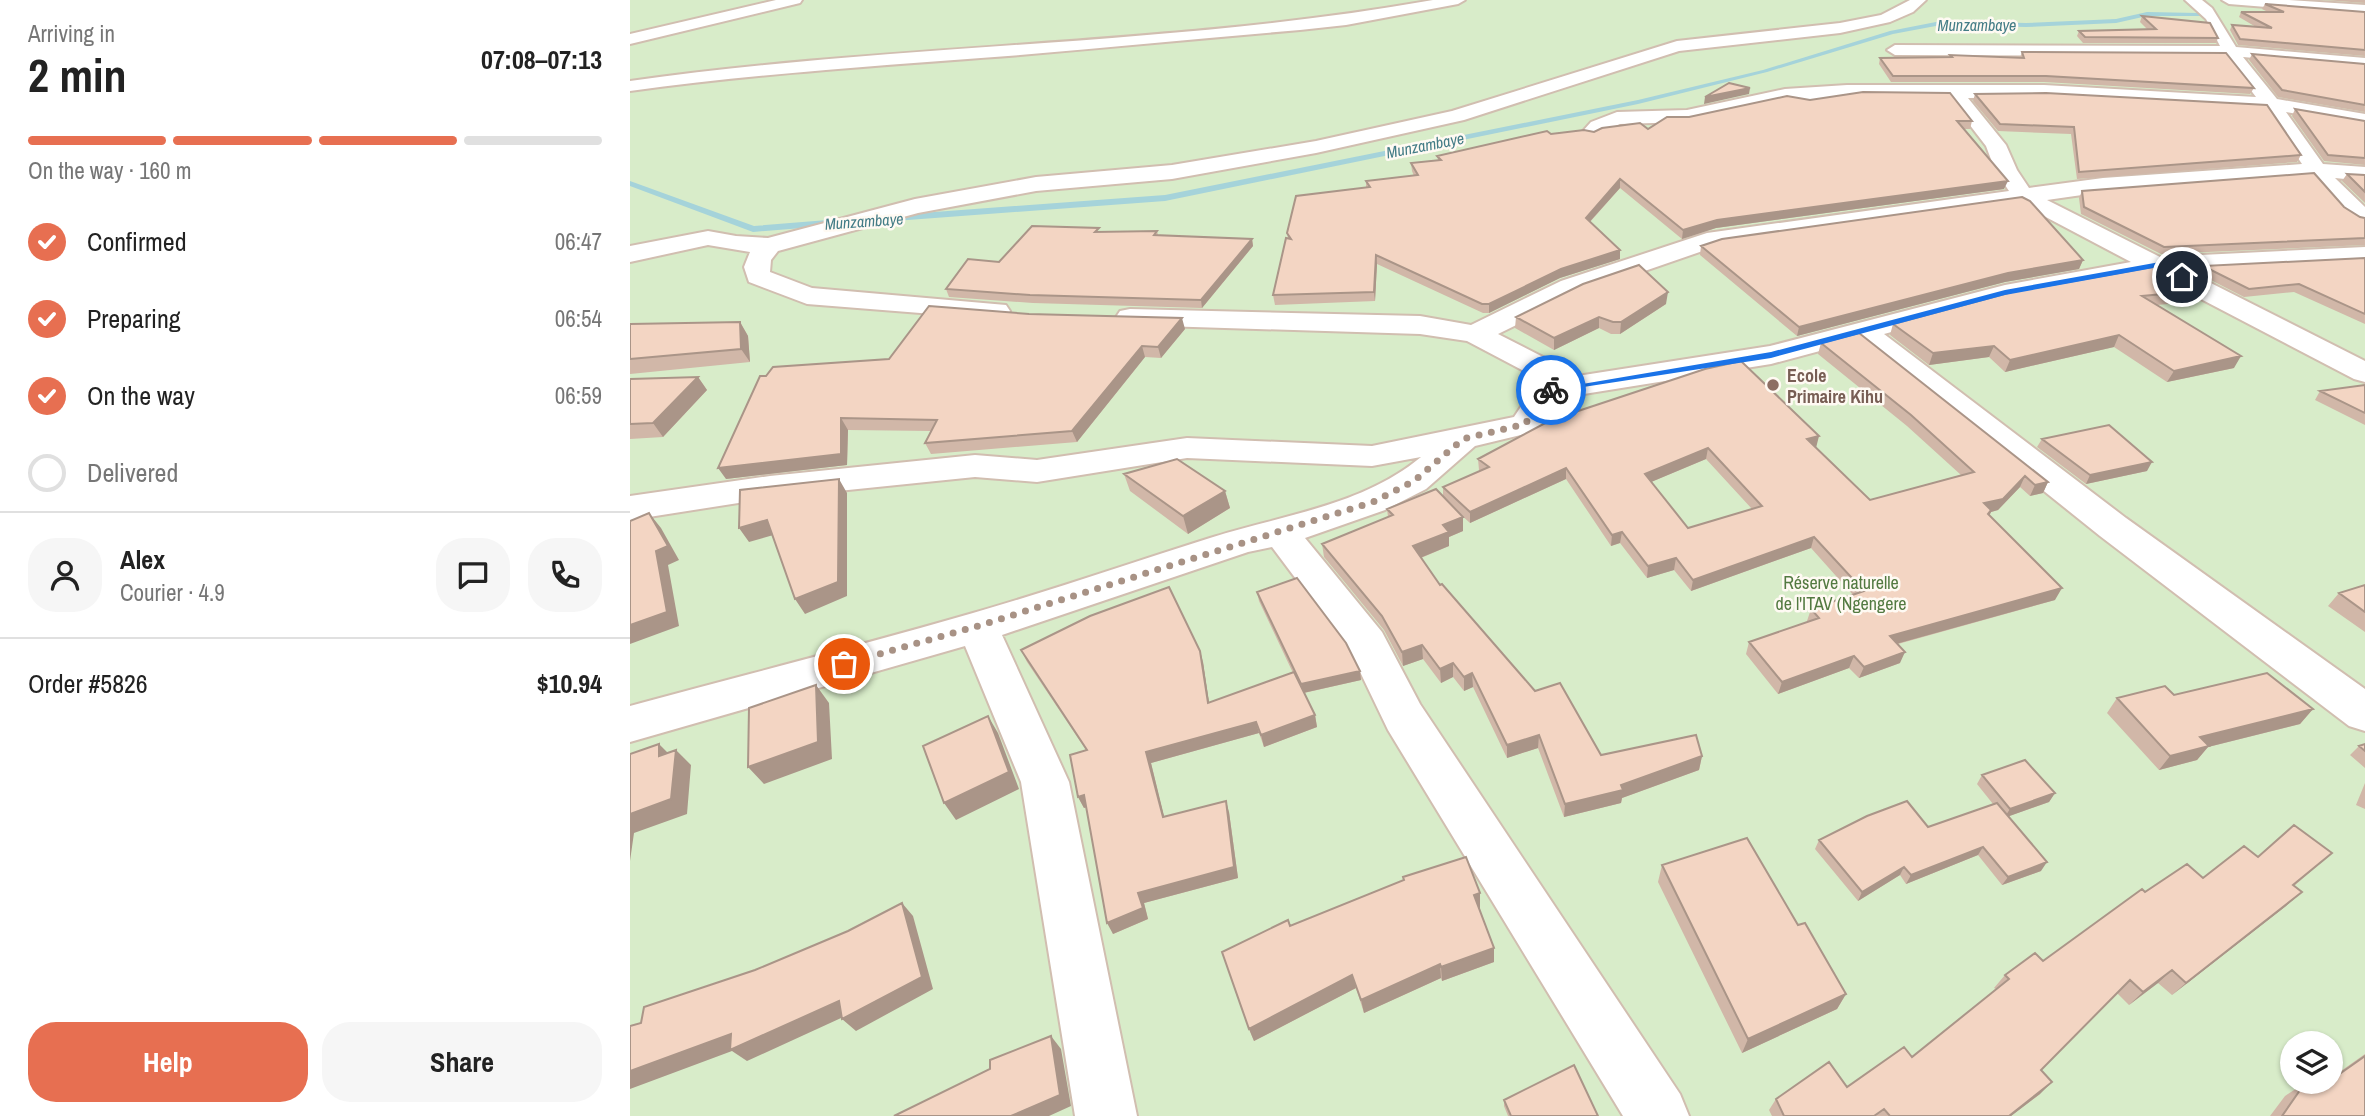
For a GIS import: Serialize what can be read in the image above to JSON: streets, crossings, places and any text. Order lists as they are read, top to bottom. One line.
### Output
{"water":["Munzambaye"],"parks":["Réserve naturelle de l'ITAV (Ngengere"],"places":["Ecole Primaire Kihu"],"page":{"heading":["2 min","Arriving in","07:08–07:13"],"panel":["Alex","Courier · 4.9","Order #5826","$10.94"],"bar":"On the way · 160 m","list":[["Confirmed","06:47"],["Preparing","06:54"],["On the way","06:59"],"Delivered"],"buttons":["Help","Share"]}}
